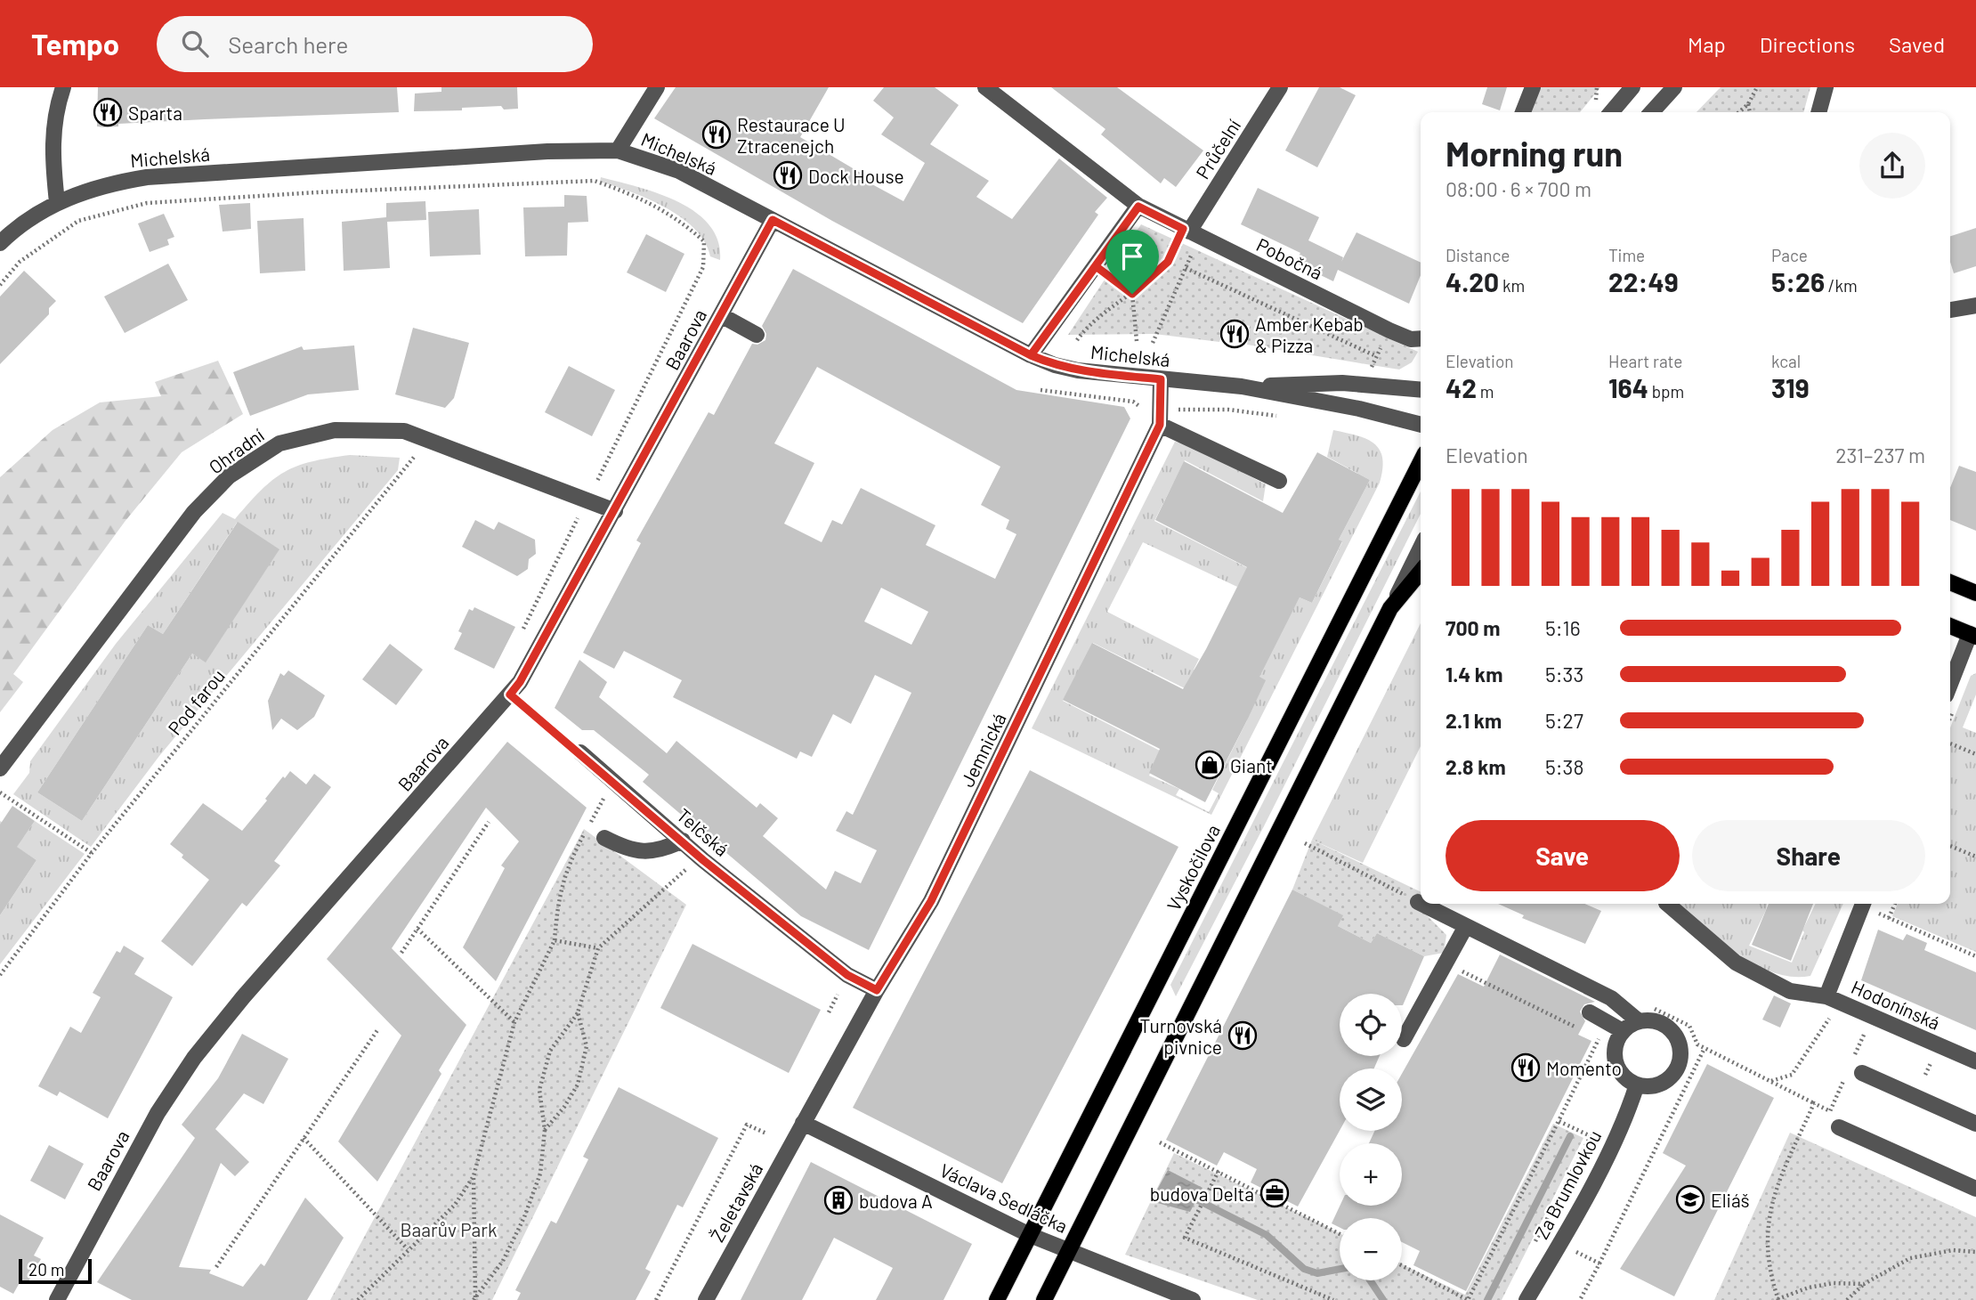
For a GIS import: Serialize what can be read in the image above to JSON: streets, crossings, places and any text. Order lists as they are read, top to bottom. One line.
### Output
{"streets":{"main road":["Vyskočilova"],"street":["Průčelní","Michelská","Pobočná","Baarova","Ohradní","Jemnická","Telčská","Hodonínská","Za Brumlovkou","Václava Sedláčka","Želetavská"],"path":["Pod farou"]},"crossings":[["Průčelní","Pobočná"],["Michelská","Baarova"],["Michelská","Jemnická"],["Baarova","Ohradní"],["Jemnická","Telčská"],["Jemnická","Václava Sedláčka"],["Jemnická","Želetavská"],["Vyskočilova","Václava Sedláčka"],["Václava Sedláčka","Želetavská"]],"parks":["Baarův Park"],"places":{"restaurant":["Sparta","Restaurace U Ztracenejch","Dock House","Amber Kebab & Pizza","Turnovská pivnice","Momento"],"shop":["Giant"],"office":["budova Delta"],"school or university":["Eliáš"],"building":["budova A"]},"scale_bar":"20 m","page":{"header":"Tempo","search":"Search here","nav":["Map","Directions","Saved"],"heading":["Morning run","08:00 · 6 × 700 m"],"stats":[["Distance","4.20 km"],["Time","22:49"],["Pace","5:26 /km"],["Elevation","42 m"],["Heart rate","164 bpm"],["kcal","319"]],"chart":["Elevation","231–237 m"],"list":[{"name":"700 m","note":"5:16"},{"name":"1.4 km","note":"5:33"},{"name":"2.1 km","note":"5:27"},{"name":"2.8 km","note":"5:38"}],"buttons":["Save","Share"],"map_buttons":["+","−"],"scale":"20 m"}}
